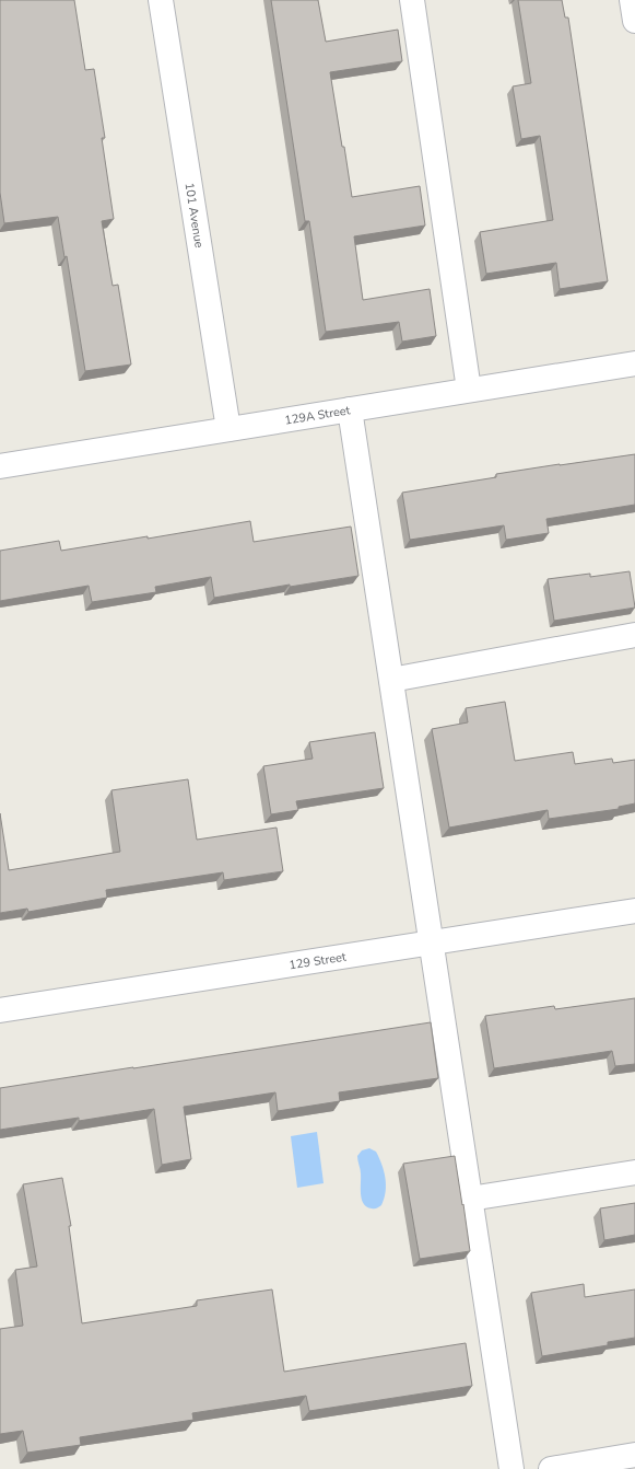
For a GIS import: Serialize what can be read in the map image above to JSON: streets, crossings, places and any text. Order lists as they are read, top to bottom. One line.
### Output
{"streets":{"street":["101 Avenue","129A Street","129 Street"]},"crossings":[["101 Avenue","129A Street"]]}
